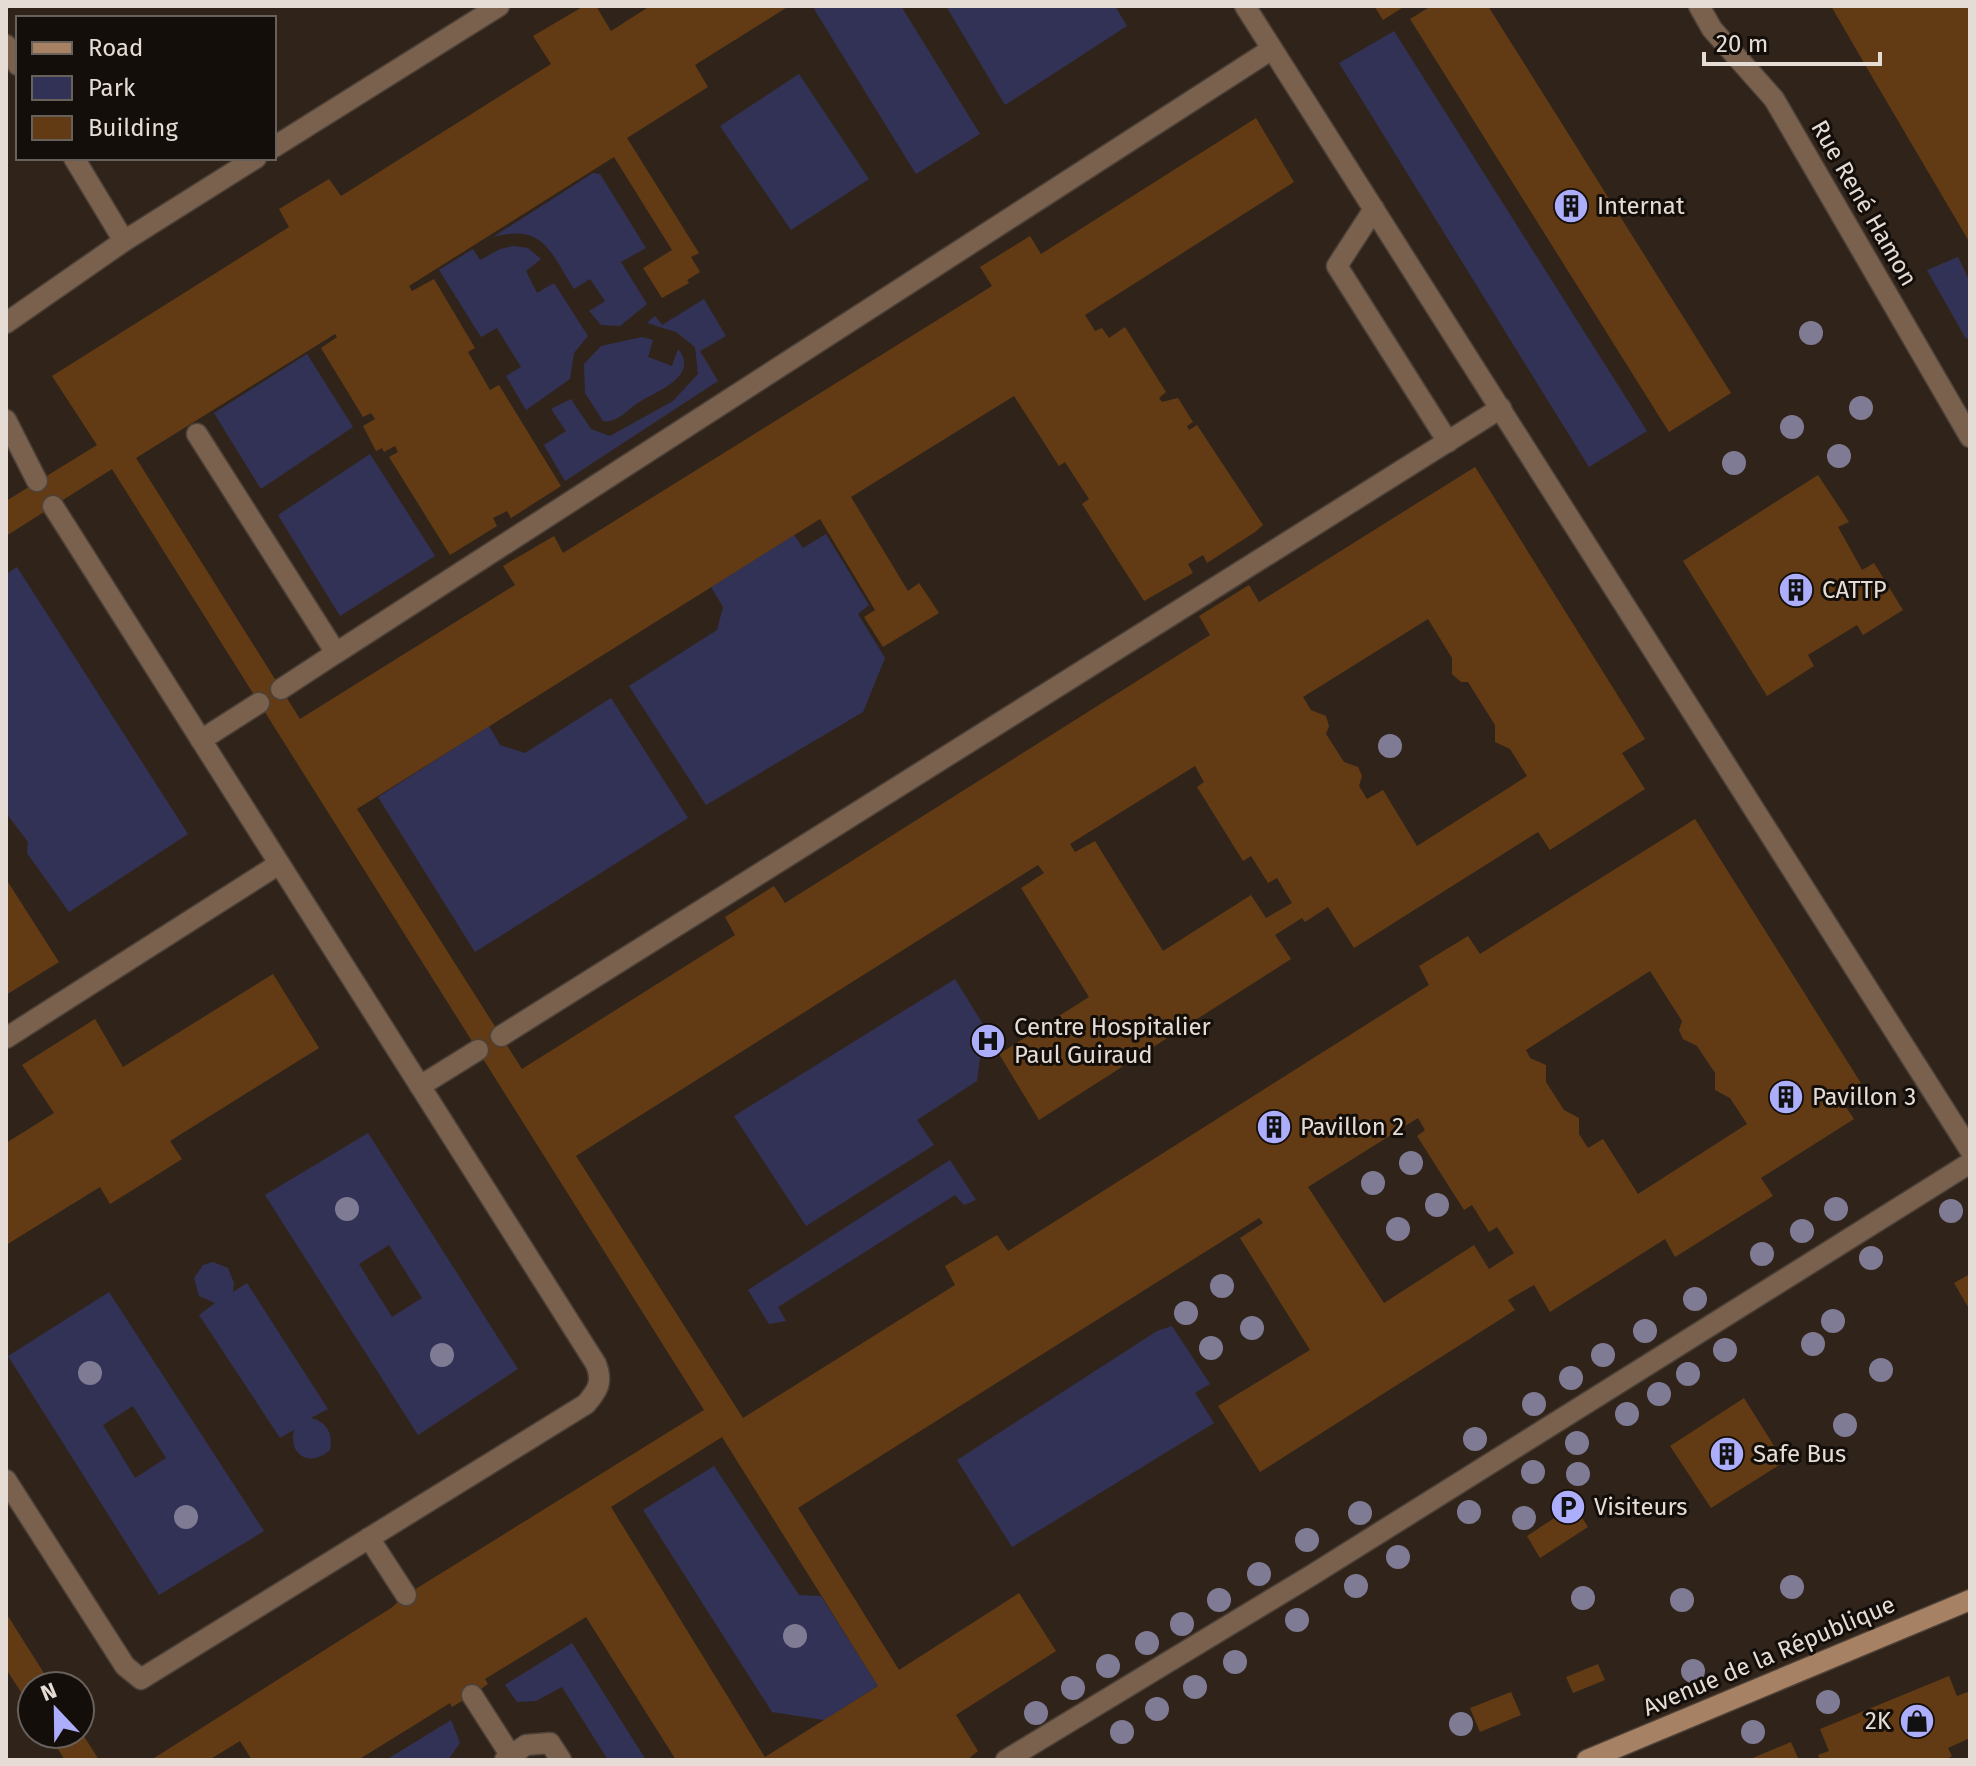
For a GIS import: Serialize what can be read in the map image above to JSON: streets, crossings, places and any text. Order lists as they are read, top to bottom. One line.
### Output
{"streets":{"main road":["Avenue de la République"],"street":["Rue René Hamon"]},"places":{"building":["Internat","CATTP","Pavillon 3","Pavillon 2","Safe Bus"],"hospital":["Centre Hospitalier Paul Guiraud"],"parking":["Visiteurs"],"shop":["2K"]},"legend":["Road","Park","Building"],"scale_bar":"20 m","north":"top"}
